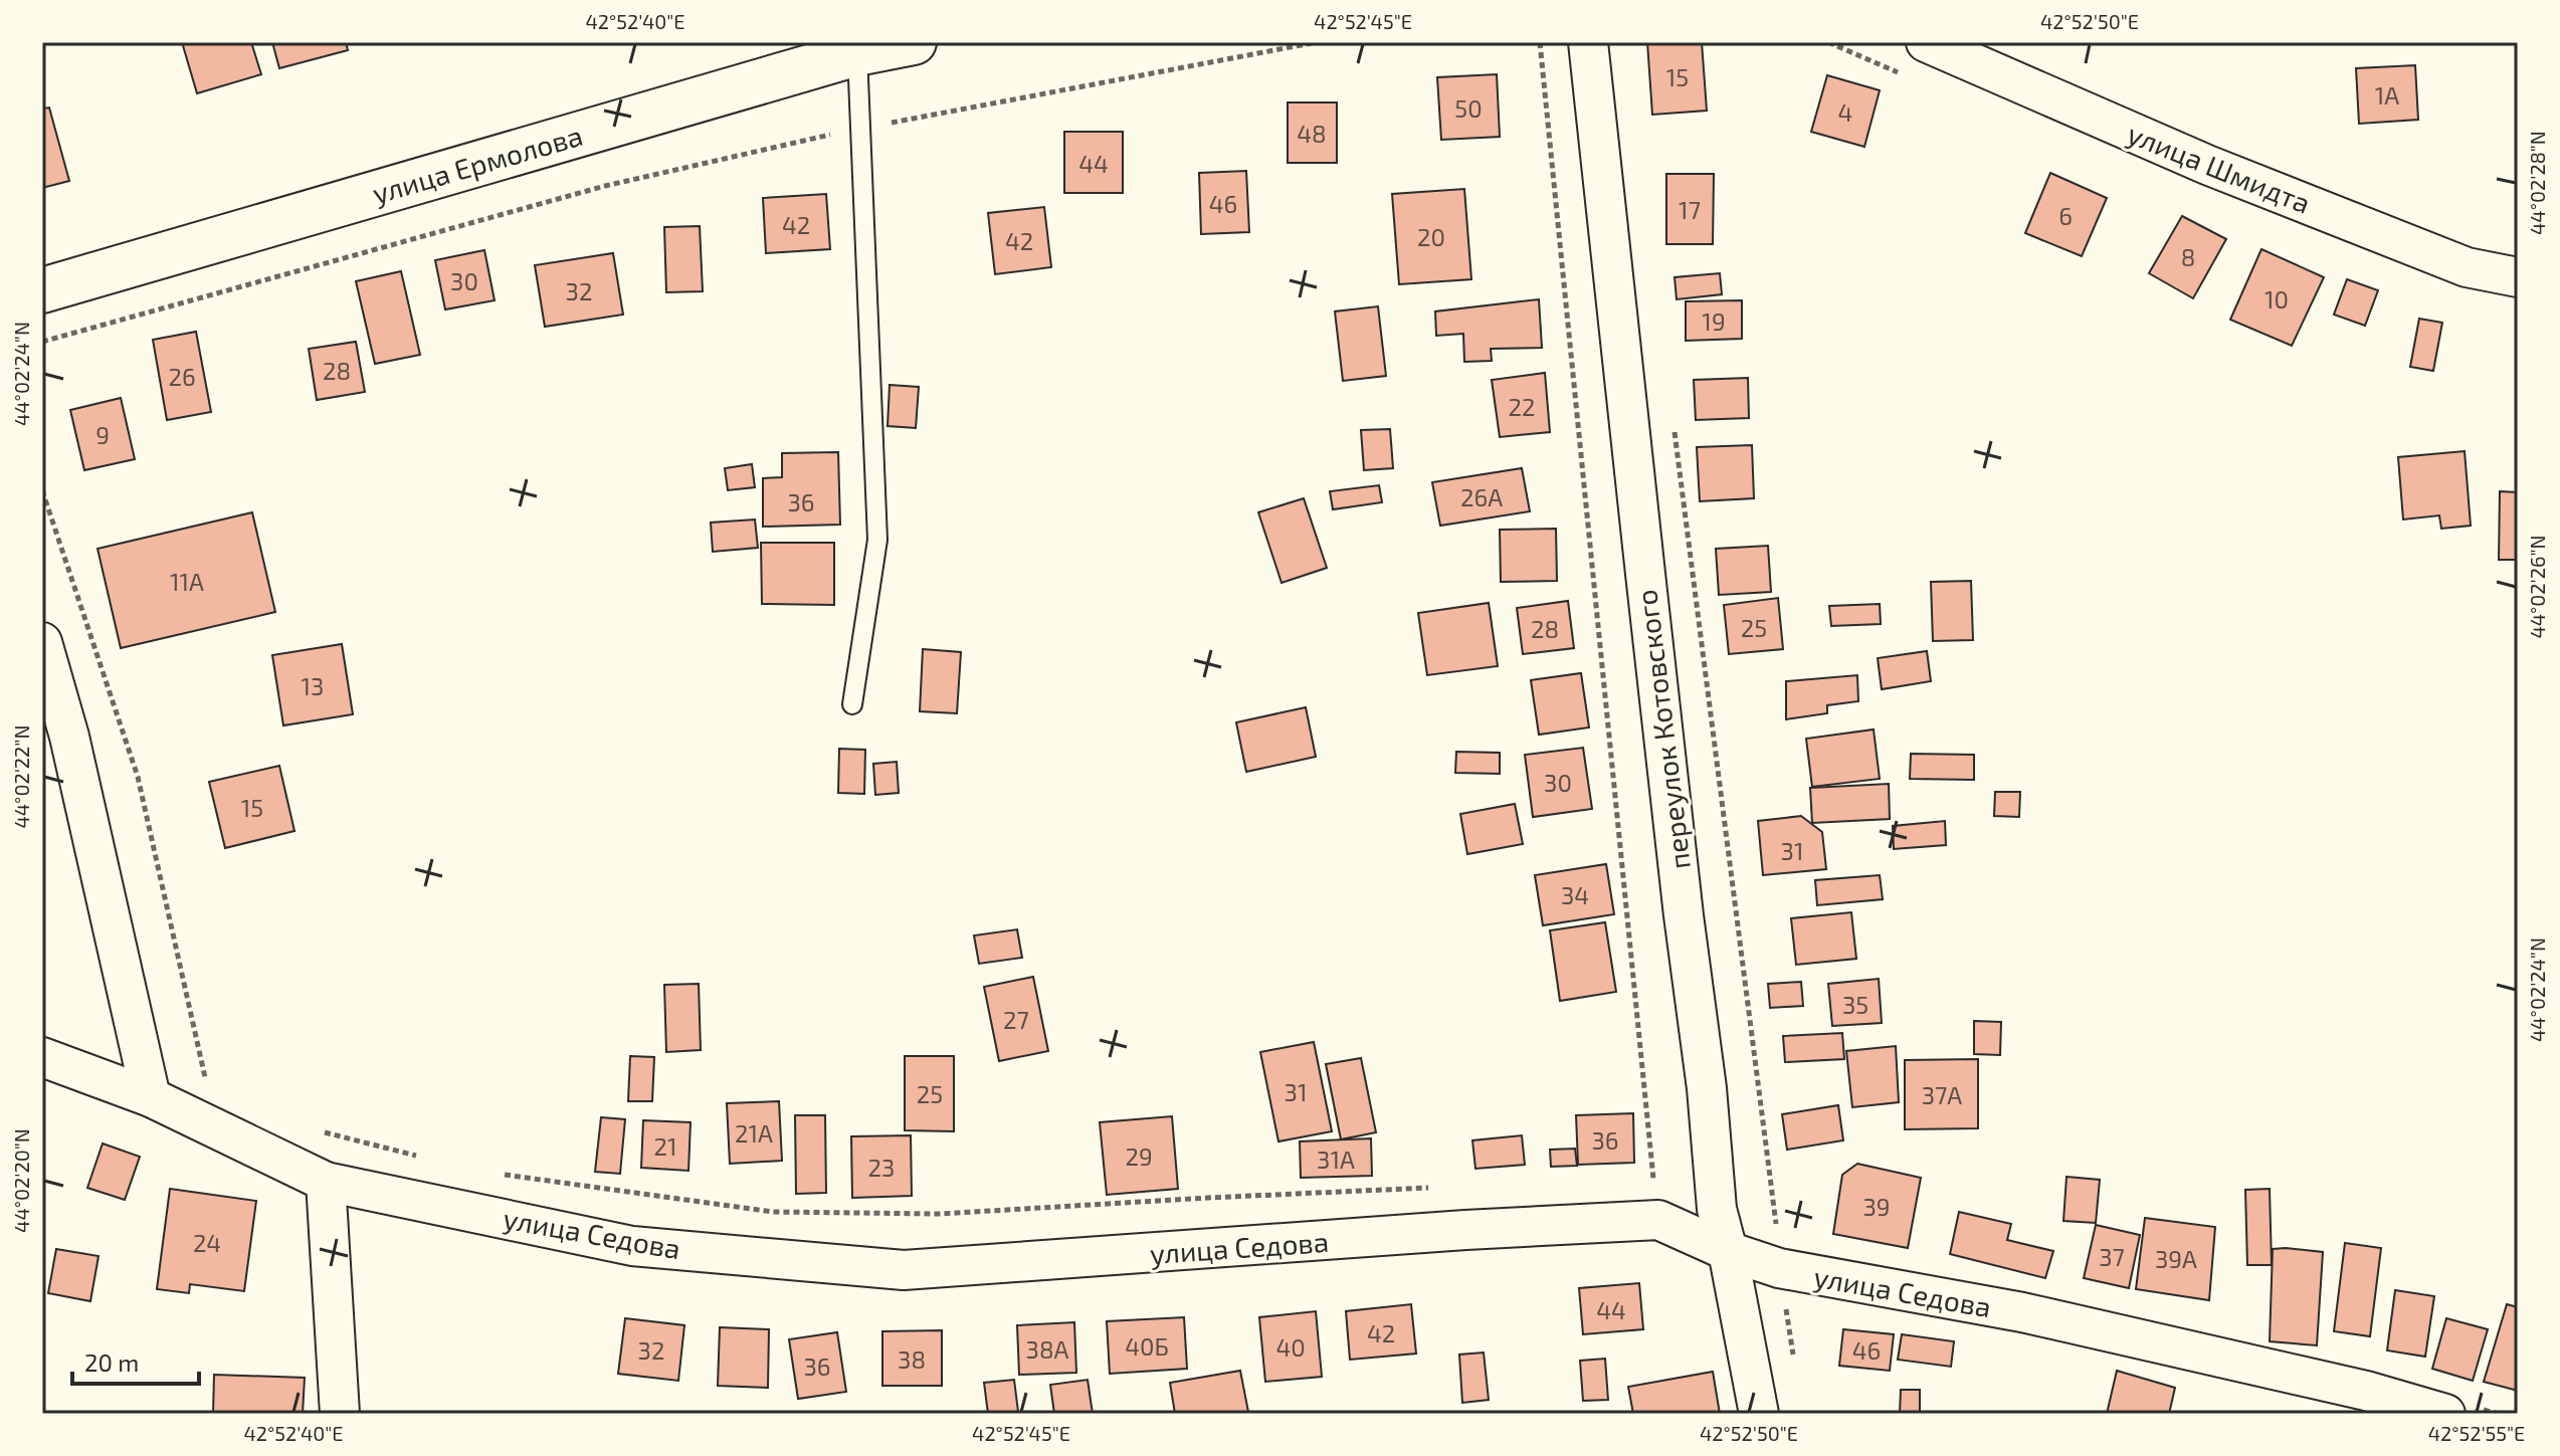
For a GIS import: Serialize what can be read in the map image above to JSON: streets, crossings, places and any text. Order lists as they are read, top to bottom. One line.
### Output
{"streets":{"street":["улица Ермолова","улица Шмидта","переулок Котовского","улица Седова"]},"crossings":[["переулок Котовского","улица Седова"]],"house_numbers":["15","1А","50","4","48","44","46","17","6","42","20","42","8","30","32","10","19","28","26","22","9","26А","36","11А","25","28","13","30","15","31","34","35","27","31","25","37А","21А","36","21","29","31А","23","39","24","37","39А","44","42","40Б","40","38А","32","46","38","36"],"scale_bar":"20 m","coordinates":["42°52'40\"E","42°52'45\"E","42°52'50\"E","44°02'28\"N","44°02'24\"N","44°02'26\"N","44°02'22\"N","44°02'20\"N","42°52'55\"E"]}
